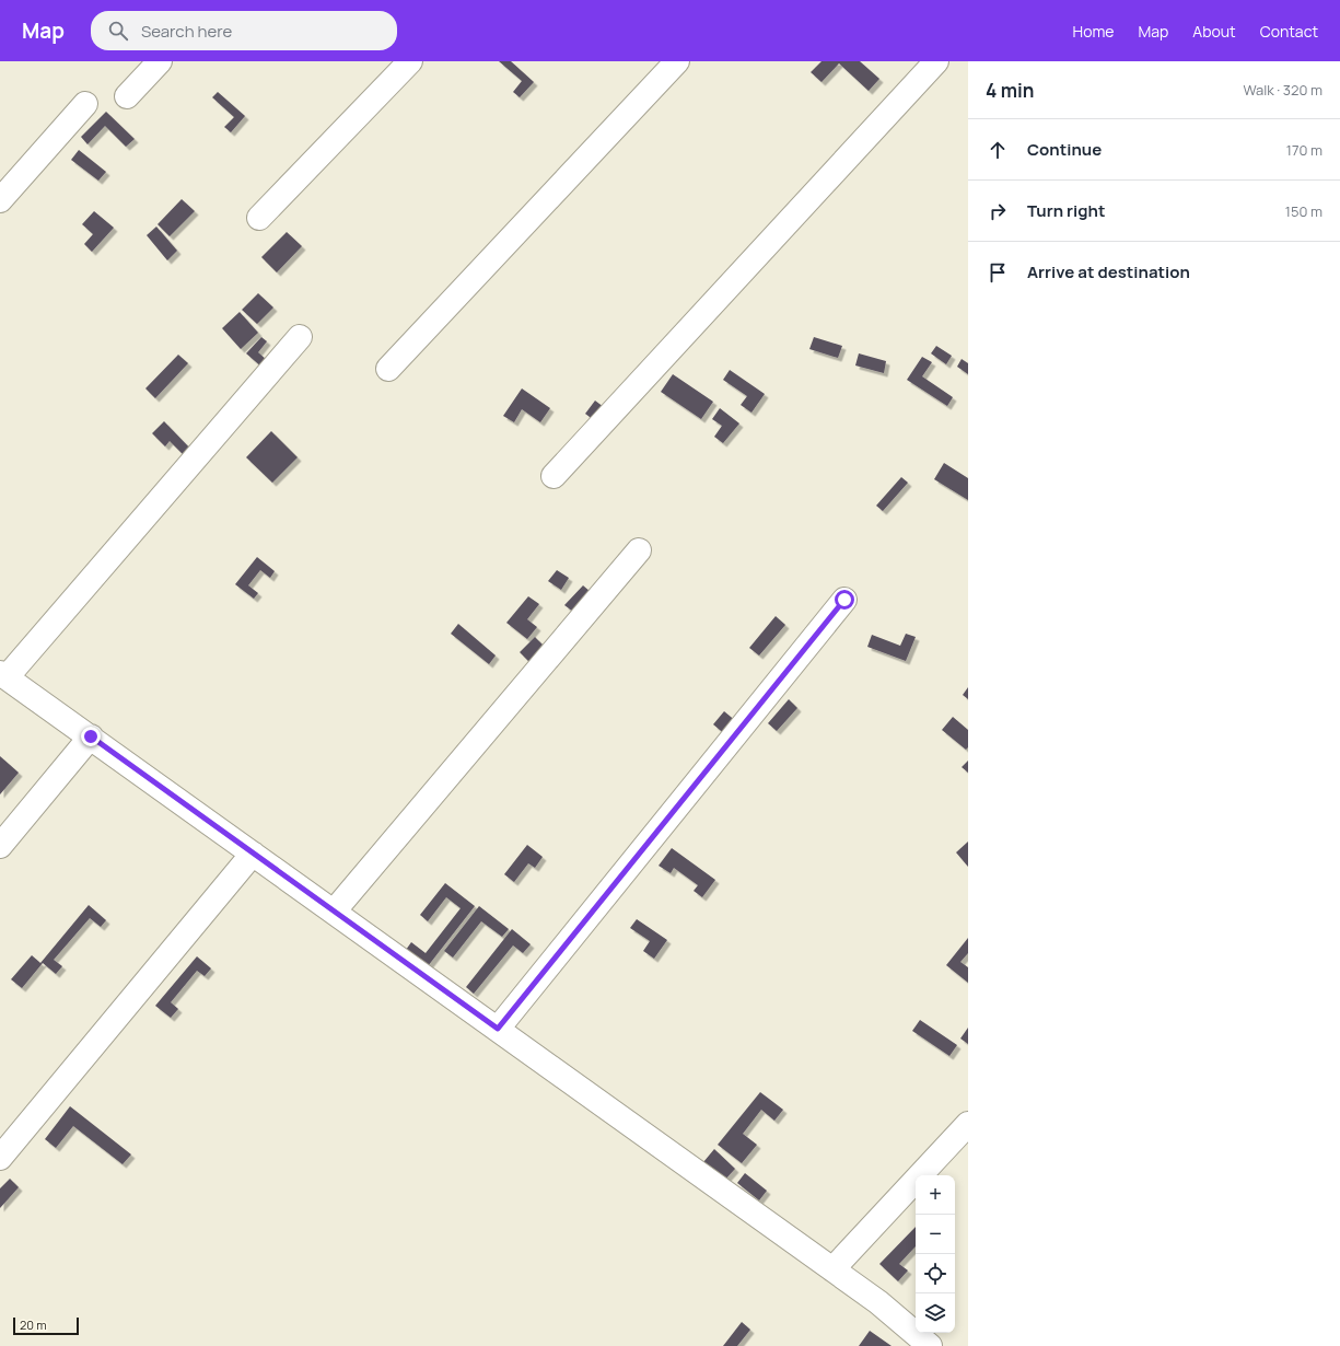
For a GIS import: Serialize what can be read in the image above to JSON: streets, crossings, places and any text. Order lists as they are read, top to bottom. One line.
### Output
{"scale_bar":"20 m","page":{"header":"Map","search":"Search here","nav":["Home","Map","About","Contact"],"heading":["4 min","Walk · 320 m"],"list":[["Continue","170 m"],["Turn right","150 m"],"Arrive at destination"],"map_buttons":["+","−"],"scale":"20 m"}}
